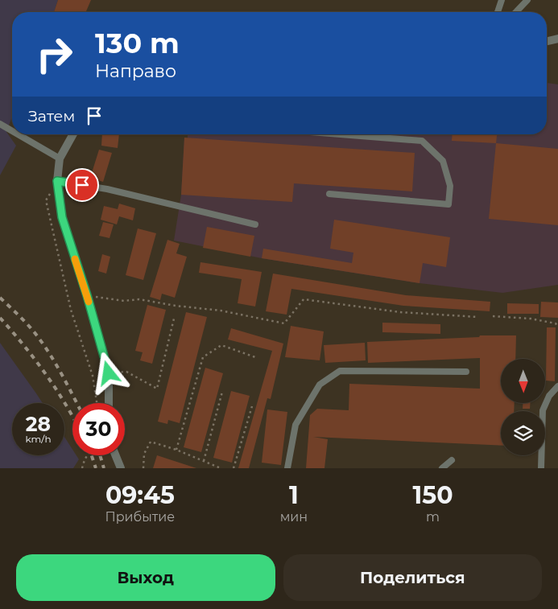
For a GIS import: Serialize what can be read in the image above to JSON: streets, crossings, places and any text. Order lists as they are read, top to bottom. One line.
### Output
{"north":"bottom","page":{"turn":["130 m","Направо"],"then":"Затем","speed":"28 km/h","limit":"30","eta":["09:45","Прибытие","1","мин","150","m"],"buttons":["Выход","Поделиться"]}}
